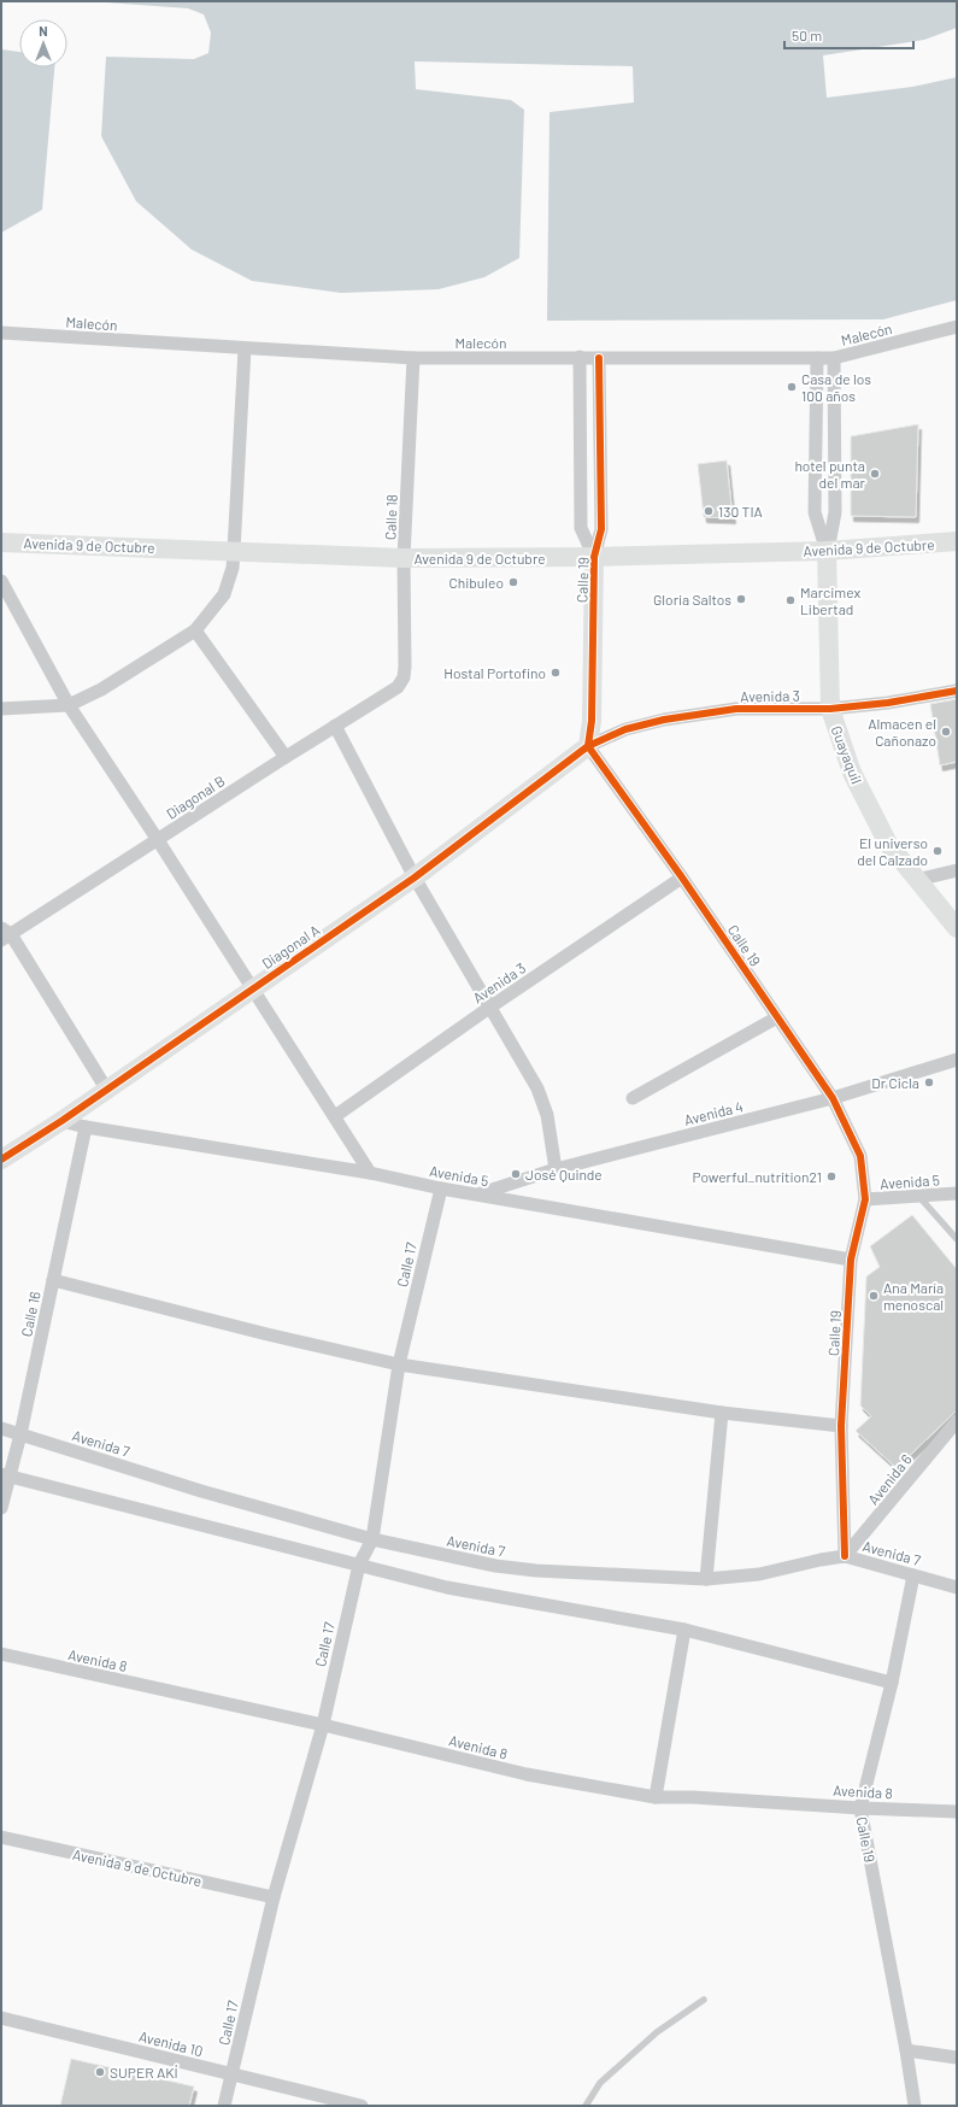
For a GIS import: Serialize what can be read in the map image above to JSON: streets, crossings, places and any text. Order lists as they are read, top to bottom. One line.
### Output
{"streets":{"street":["Malecón","Calle 18","Avenida 9 de Octubre","Calle 19","Avenida 3","Guayaquil","Diagonal B","Diagonal A","Avenida 4","Avenida 5","Calle 17","Calle 16","Avenida 7","Avenida 6","Avenida 8","Avenida 10"]},"crossings":[["Malecón","Calle 18"],["Malecón","Calle 19"],["Malecón","Guayaquil"],["Calle 18","Avenida 9 de Octubre"],["Calle 18","Diagonal B"],["Avenida 9 de Octubre","Calle 19"],["Avenida 9 de Octubre","Guayaquil"],["Avenida 9 de Octubre","Calle 17"],["Calle 19","Avenida 3"],["Calle 19","Diagonal A"],["Calle 19","Avenida 4"],["Calle 19","Avenida 5"],["Calle 19","Avenida 7"],["Calle 19","Avenida 6"],["Calle 19","Avenida 8"],["Avenida 3","Guayaquil"],["Avenida 3","Diagonal A"],["Diagonal A","Avenida 5"],["Avenida 4","Avenida 5"],["Avenida 5","Calle 17"],["Avenida 5","Calle 16"],["Calle 17","Avenida 7"],["Calle 17","Avenida 8"],["Calle 17","Avenida 10"],["Calle 16","Avenida 7"],["Avenida 7","Avenida 6"]],"places":["Casa de los 100 años","hotel punta del mar","130 TIA","Chibuleo","Gloria Saltos","Marcimex Libertad","Hostal Portofino","Almacen el Cañonazo","El universo del Calzado","Dr Cicla","José Quinde","Powerful_nutrition21","Ana María menoscal","SUPER AKÍ"],"scale_bar":"50 m","north":"top"}
